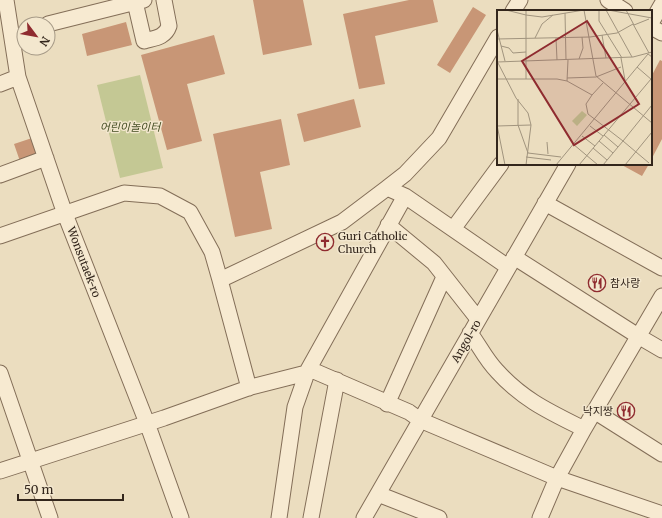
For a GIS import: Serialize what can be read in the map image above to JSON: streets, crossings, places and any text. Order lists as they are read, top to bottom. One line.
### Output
{"streets":{"street":["Wonsutaek-ro","Angol-ro"]},"parks":["어린이놀이터"],"places":{"church":["Guri Catholic Church"],"restaurant":["참사랑","낙지짱"]},"scale_bar":"50 m","north":"bottom right"}
